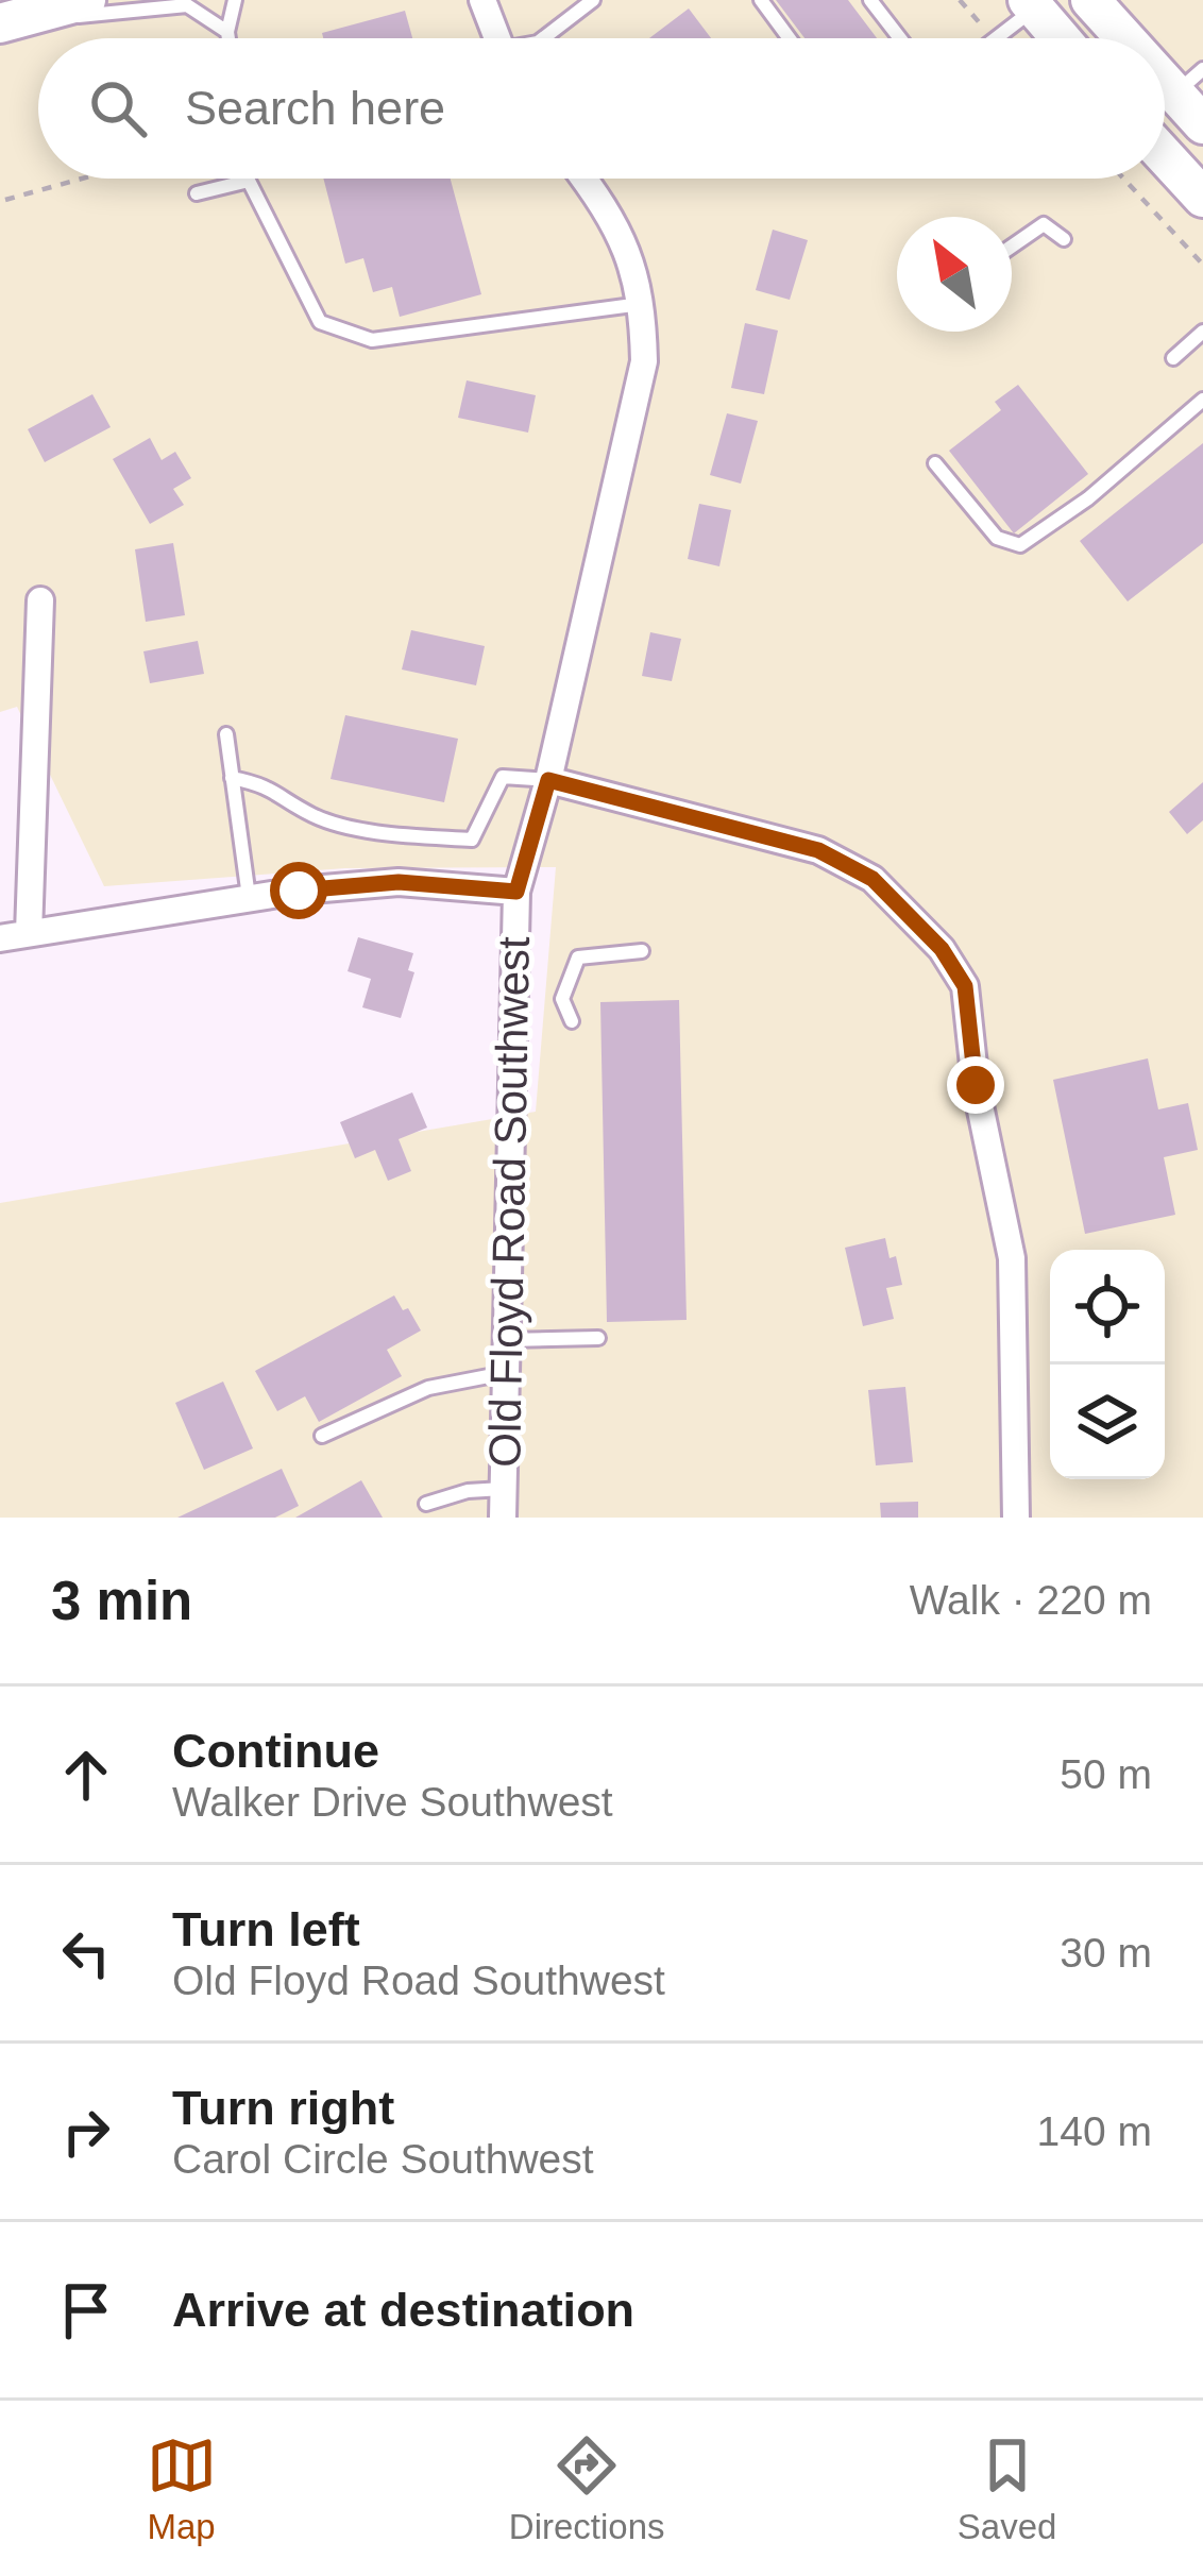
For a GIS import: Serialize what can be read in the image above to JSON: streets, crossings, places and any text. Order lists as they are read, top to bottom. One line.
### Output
{"streets":{"street":["Old Floyd Road Southwest"]},"north":"top left","page":{"search":"Search here","heading":["3 min","Walk · 220 m"],"list":[["Continue","Walker Drive Southwest","50 m"],["Turn left","Old Floyd Road Southwest","30 m"],["Turn right","Carol Circle Southwest","140 m"],"Arrive at destination"],"nav":["Map","Directions","Saved"]}}
